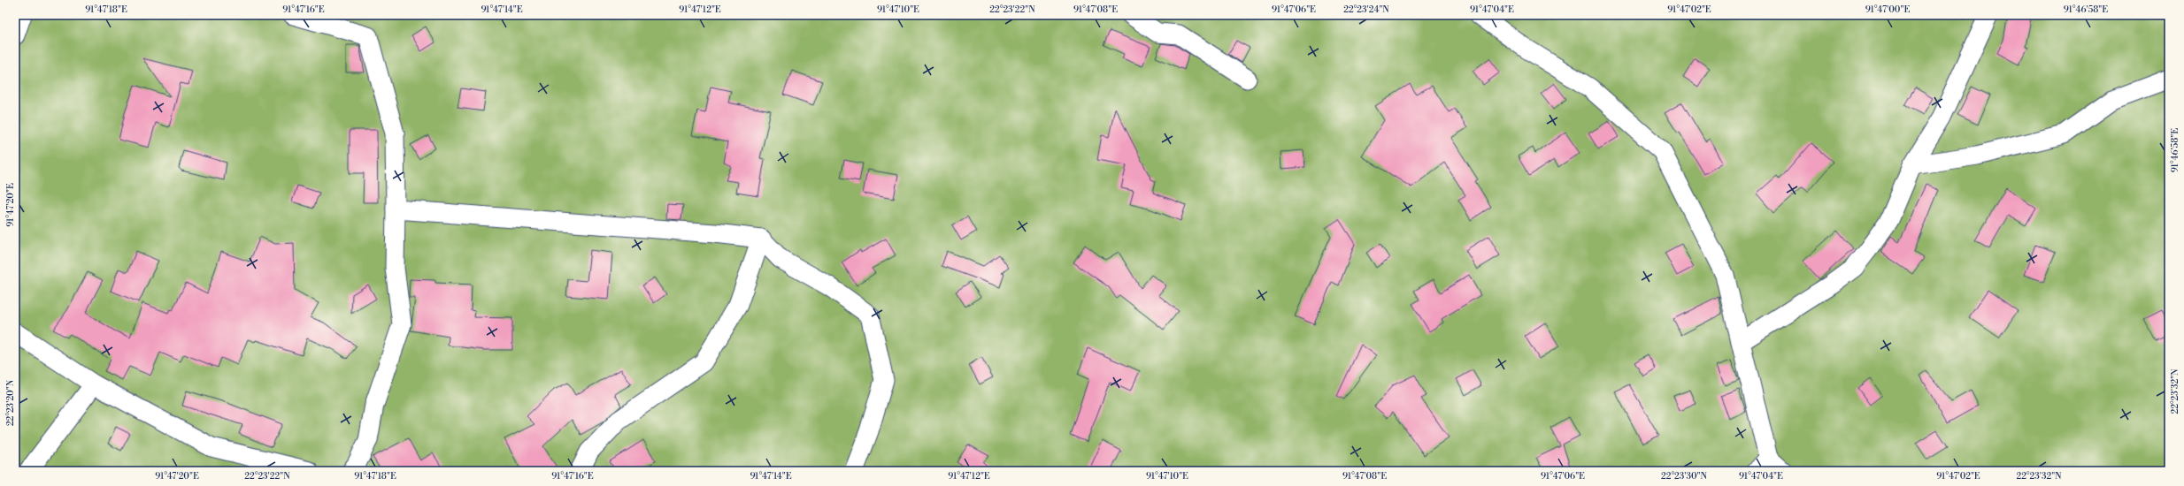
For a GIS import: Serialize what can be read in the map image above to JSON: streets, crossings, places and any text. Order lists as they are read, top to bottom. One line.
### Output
{"coordinates":["91°47'18\"E","91°47'16\"E","91°47'14\"E","91°47'12\"E","91°47'10\"E","22°23'22\"N","91°47'08\"E","91°47'06\"E","22°23'24\"N","91°47'04\"E","91°47'02\"E","91°47'00\"E","91°46'58\"E","91°47'20\"E","22°23'32\"N","22°23'20\"N","22°23'30\"N"]}
